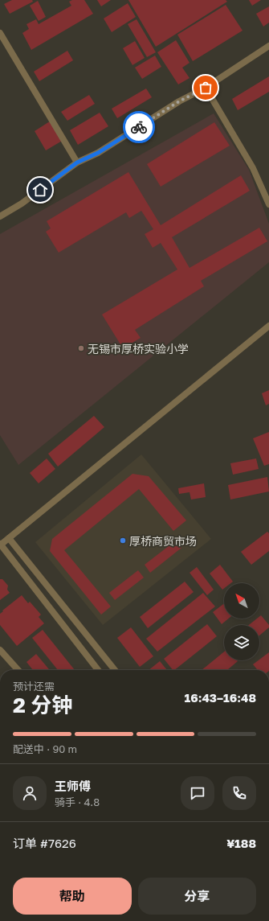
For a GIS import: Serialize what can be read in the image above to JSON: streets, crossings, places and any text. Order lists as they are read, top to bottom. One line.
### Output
{"places":["无锡市厚桥实验小学","厚桥商贸市场"],"north":"top left","page":{"heading":["2 分钟","预计还需","16:43–16:48"],"panel":["王师傅","骑手 · 4.8","订单 #7626","¥188"],"bar":"配送中 · 90 m","buttons":["帮助","分享"]}}
